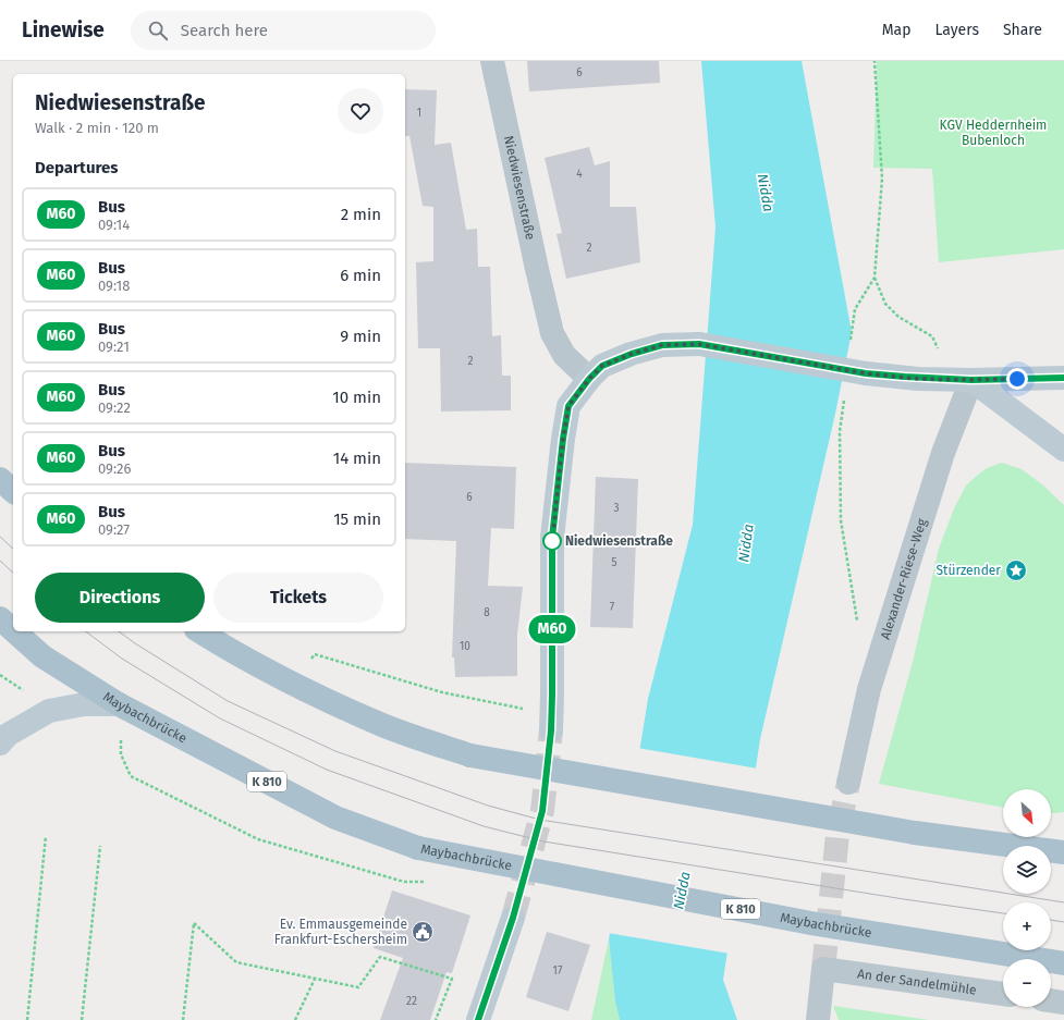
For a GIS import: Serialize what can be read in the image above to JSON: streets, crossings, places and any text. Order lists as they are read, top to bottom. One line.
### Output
{"streets":{"main road":["Maybachbrücke","K 810"],"street":["Niedwiesenstraße","Alexander-Riese-Weg","An der Sandelmühle"]},"water":["Nidda"],"parks":["KGV Heddernheim Bubenloch"],"places":{"other":["Niedwiesenstraße"],"place":["Stürzender"],"public building":["Ev. Emmausgemeinde Frankfurt-Eschersheim"]},"lines":["bus line M60"],"house_numbers":["6","1","4","2","2","6","3","5","7","8","10","17","22"],"north":"bottom right","page":{"header":"Linewise","search":"Search here","nav":["Map","Layers","Share"],"on_map":"M60","heading":[["Niedwiesenstraße","Walk · 2 min · 120 m"],"Departures"],"list":[{"mark":"M60","name":"Bus","note":"09:14","value":"2 min"},{"mark":"M60","name":"Bus","note":"09:18","value":"6 min"},{"mark":"M60","name":"Bus","note":"09:21","value":"9 min"},{"mark":"M60","name":"Bus","note":"09:22","value":"10 min"},{"mark":"M60","name":"Bus","note":"09:26","value":"14 min"},{"mark":"M60","name":"Bus","note":"09:27","value":"15 min"}],"buttons":["Directions","Tickets"],"map_buttons":["+","−"]}}
